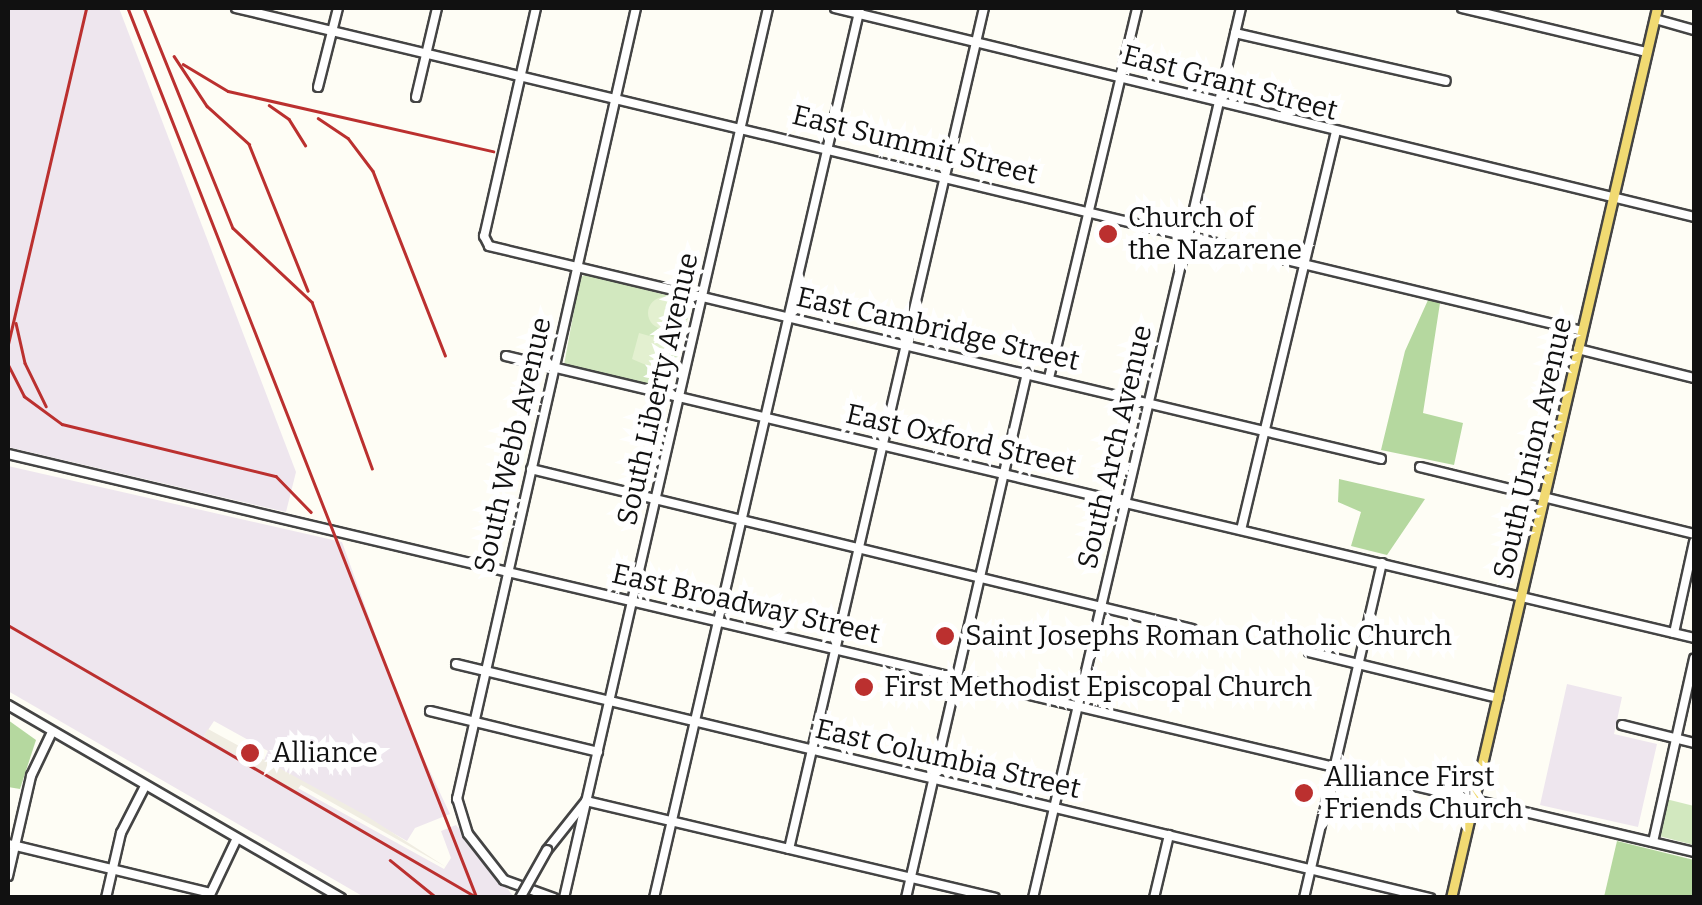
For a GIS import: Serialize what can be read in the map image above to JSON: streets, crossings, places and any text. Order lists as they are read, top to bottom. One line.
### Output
{"streets":{"main road":["South Union Avenue"],"street":["East Grant Street","East Summit Street","East Cambridge Street","South Liberty Avenue","East Oxford Street","South Webb Avenue","South Arch Avenue","East Broadway Street","East Columbia Street"]},"crossings":[["East Grant Street","South Arch Avenue"],["East Grant Street","South Union Avenue"],["East Summit Street","East Cambridge Street"],["East Summit Street","South Liberty Avenue"],["East Summit Street","South Webb Avenue"],["East Summit Street","South Arch Avenue"],["East Summit Street","South Union Avenue"],["East Cambridge Street","South Liberty Avenue"],["East Cambridge Street","South Webb Avenue"],["East Cambridge Street","South Arch Avenue"],["South Liberty Avenue","East Oxford Street"],["South Liberty Avenue","East Broadway Street"],["South Liberty Avenue","East Columbia Street"],["East Oxford Street","South Webb Avenue"],["East Oxford Street","South Arch Avenue"],["East Oxford Street","South Union Avenue"],["South Webb Avenue","East Broadway Street"],["South Webb Avenue","East Columbia Street"],["South Arch Avenue","East Broadway Street"],["South Arch Avenue","East Columbia Street"],["South Union Avenue","East Broadway Street"]],"places":["Church of the Nazarene","Saint Josephs Roman Catholic Church","First Methodist Episcopal Church","Alliance","Alliance First Friends Church"]}
